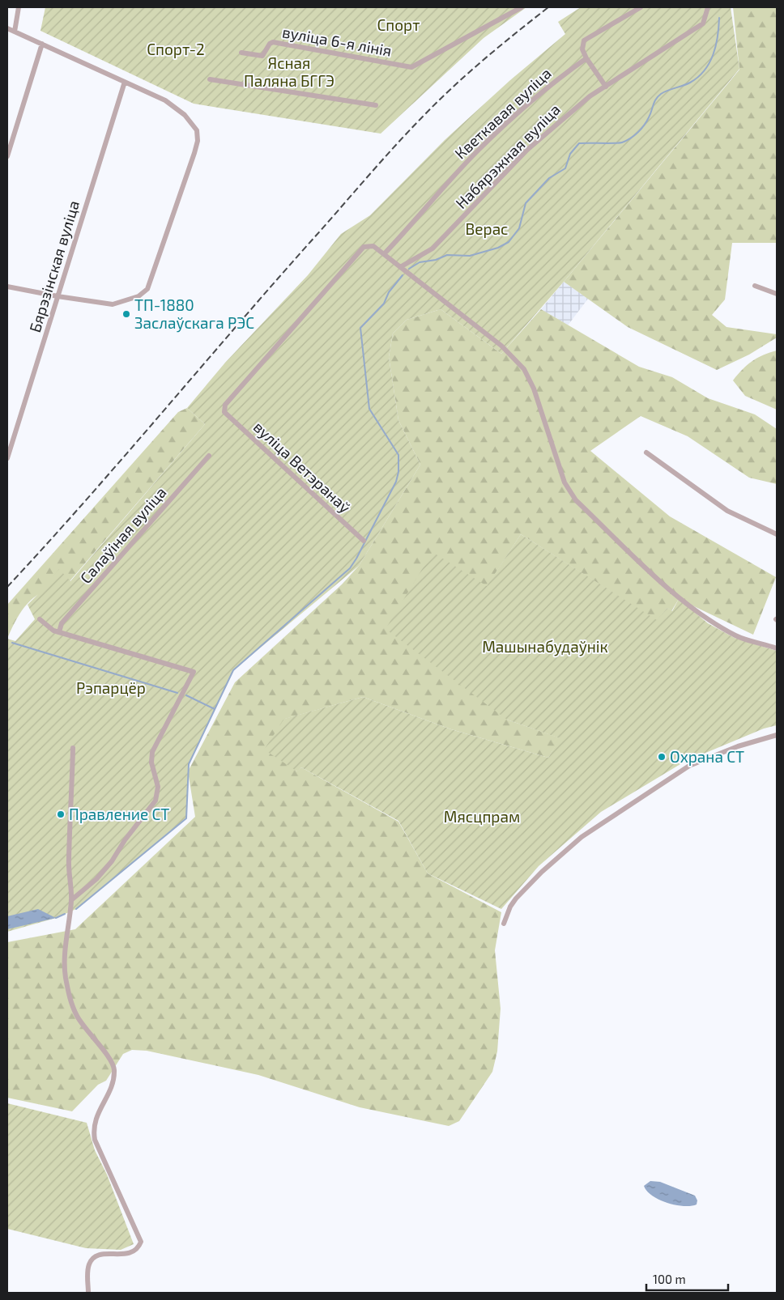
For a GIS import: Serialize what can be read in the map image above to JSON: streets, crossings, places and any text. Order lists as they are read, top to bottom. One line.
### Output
{"streets":{"street":["вуліца 6-я лінія","Кветкавая вуліца","Набярэжная вуліца","Бярэзінская вуліца","вуліца Ветэранаў","Салаўіная вуліца"]},"crossings":[["Кветкавая вуліца","вуліца Ветэранаў"]],"parks":["Спорт","Спорт-2","Ясная Паляна БГГЭ","Верас","Машынабудаўнік","Рэпарцёр","Мясцпрам"],"places":["ТП-1880 Заслаўскага РЭС","Охрана СТ","Правление СТ"],"scale_bar":"100 m"}
